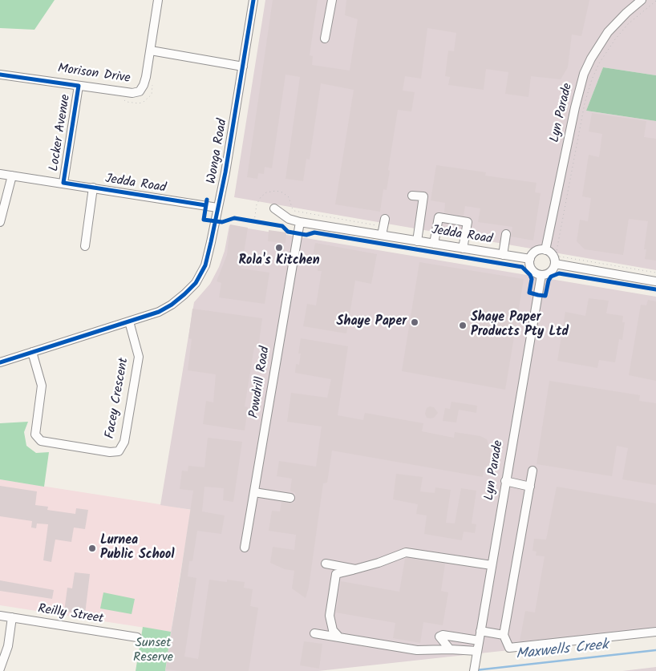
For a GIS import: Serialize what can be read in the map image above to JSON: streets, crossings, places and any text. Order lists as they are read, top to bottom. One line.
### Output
{"streets":{"street":["Morison Drive","Lyn Parade","Locker Avenue","Wonga Road","Jedda Road","Powdrill Road","Facey Crescent","Reilly Street"]},"crossings":[["Morison Drive","Locker Avenue"],["Lyn Parade","Jedda Road"],["Locker Avenue","Jedda Road"],["Wonga Road","Jedda Road"],["Wonga Road","Facey Crescent"],["Jedda Road","Powdrill Road"]],"water":["Maxwells Creek"],"parks":["Sunset Reserve"],"places":["Rola's Kitchen","Shaye Paper","Shaye Paper Products Pty Ltd","Lurnea Public School"]}
